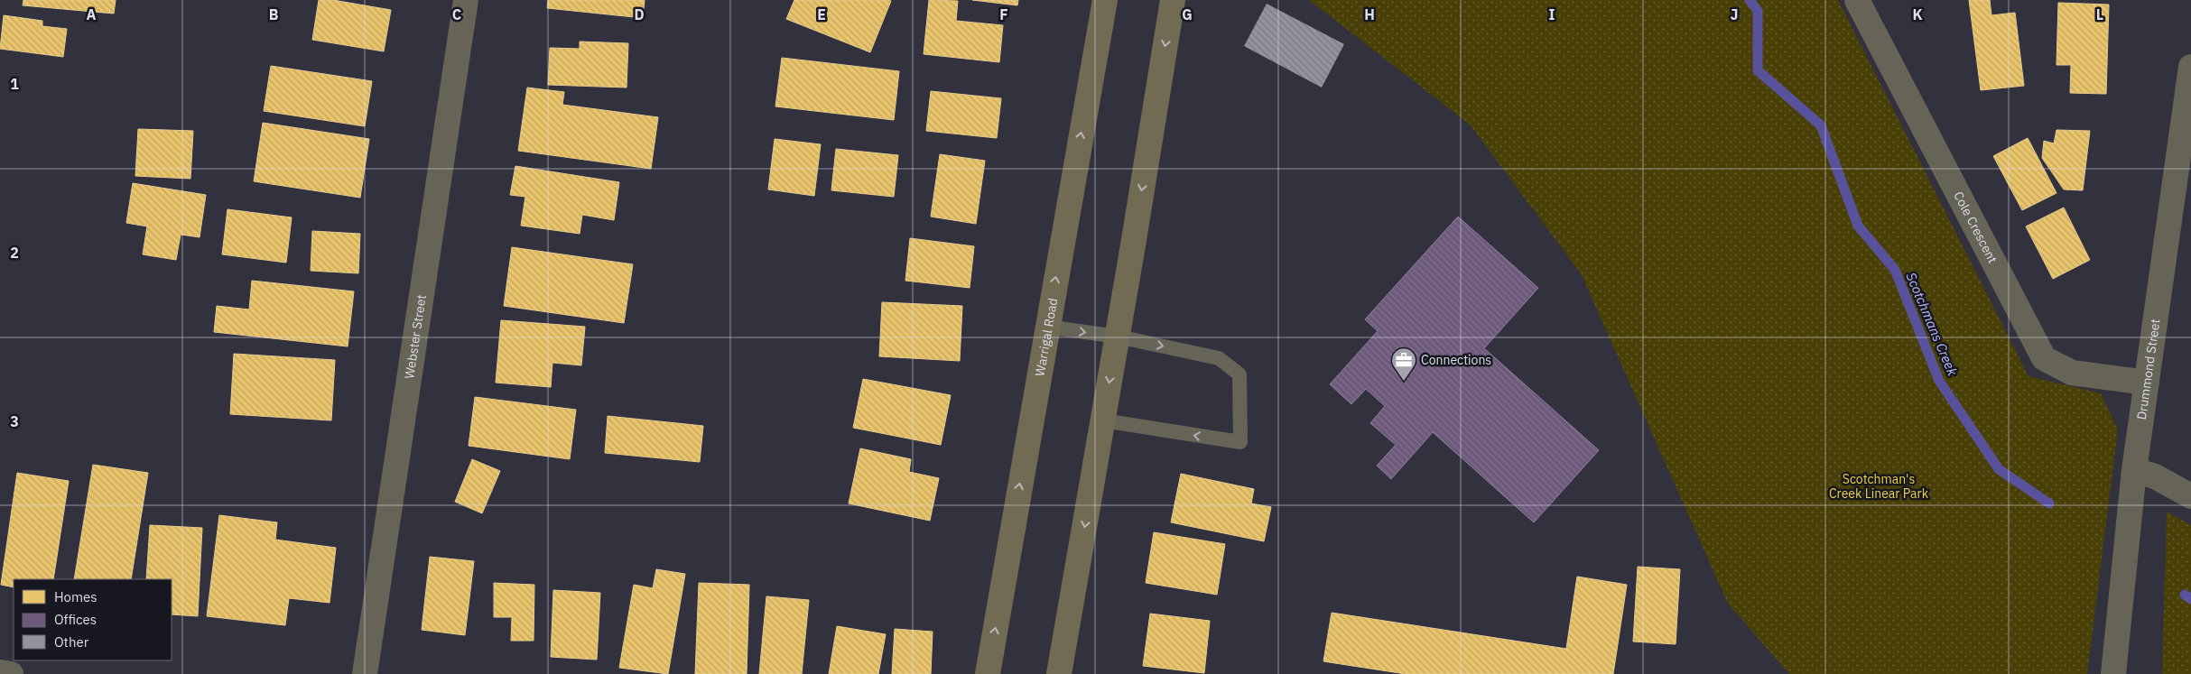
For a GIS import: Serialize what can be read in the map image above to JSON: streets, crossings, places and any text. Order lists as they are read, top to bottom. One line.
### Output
{"streets":{"highway":["Warrigal Road"],"street":["Cole Crescent","Webster Street","Drummond Street"]},"crossings":[["Cole Crescent","Drummond Street"]],"water":["Scotchmans Creek"],"parks":["Scotchman's Creek Linear Park"],"places":{"office":["Connections"]},"legend":["Homes","Offices","Other"],"grid":{"columns":["A","B","C","D","E","F","G","H","I","J","K","L"],"rows":["1","2","3"]}}
